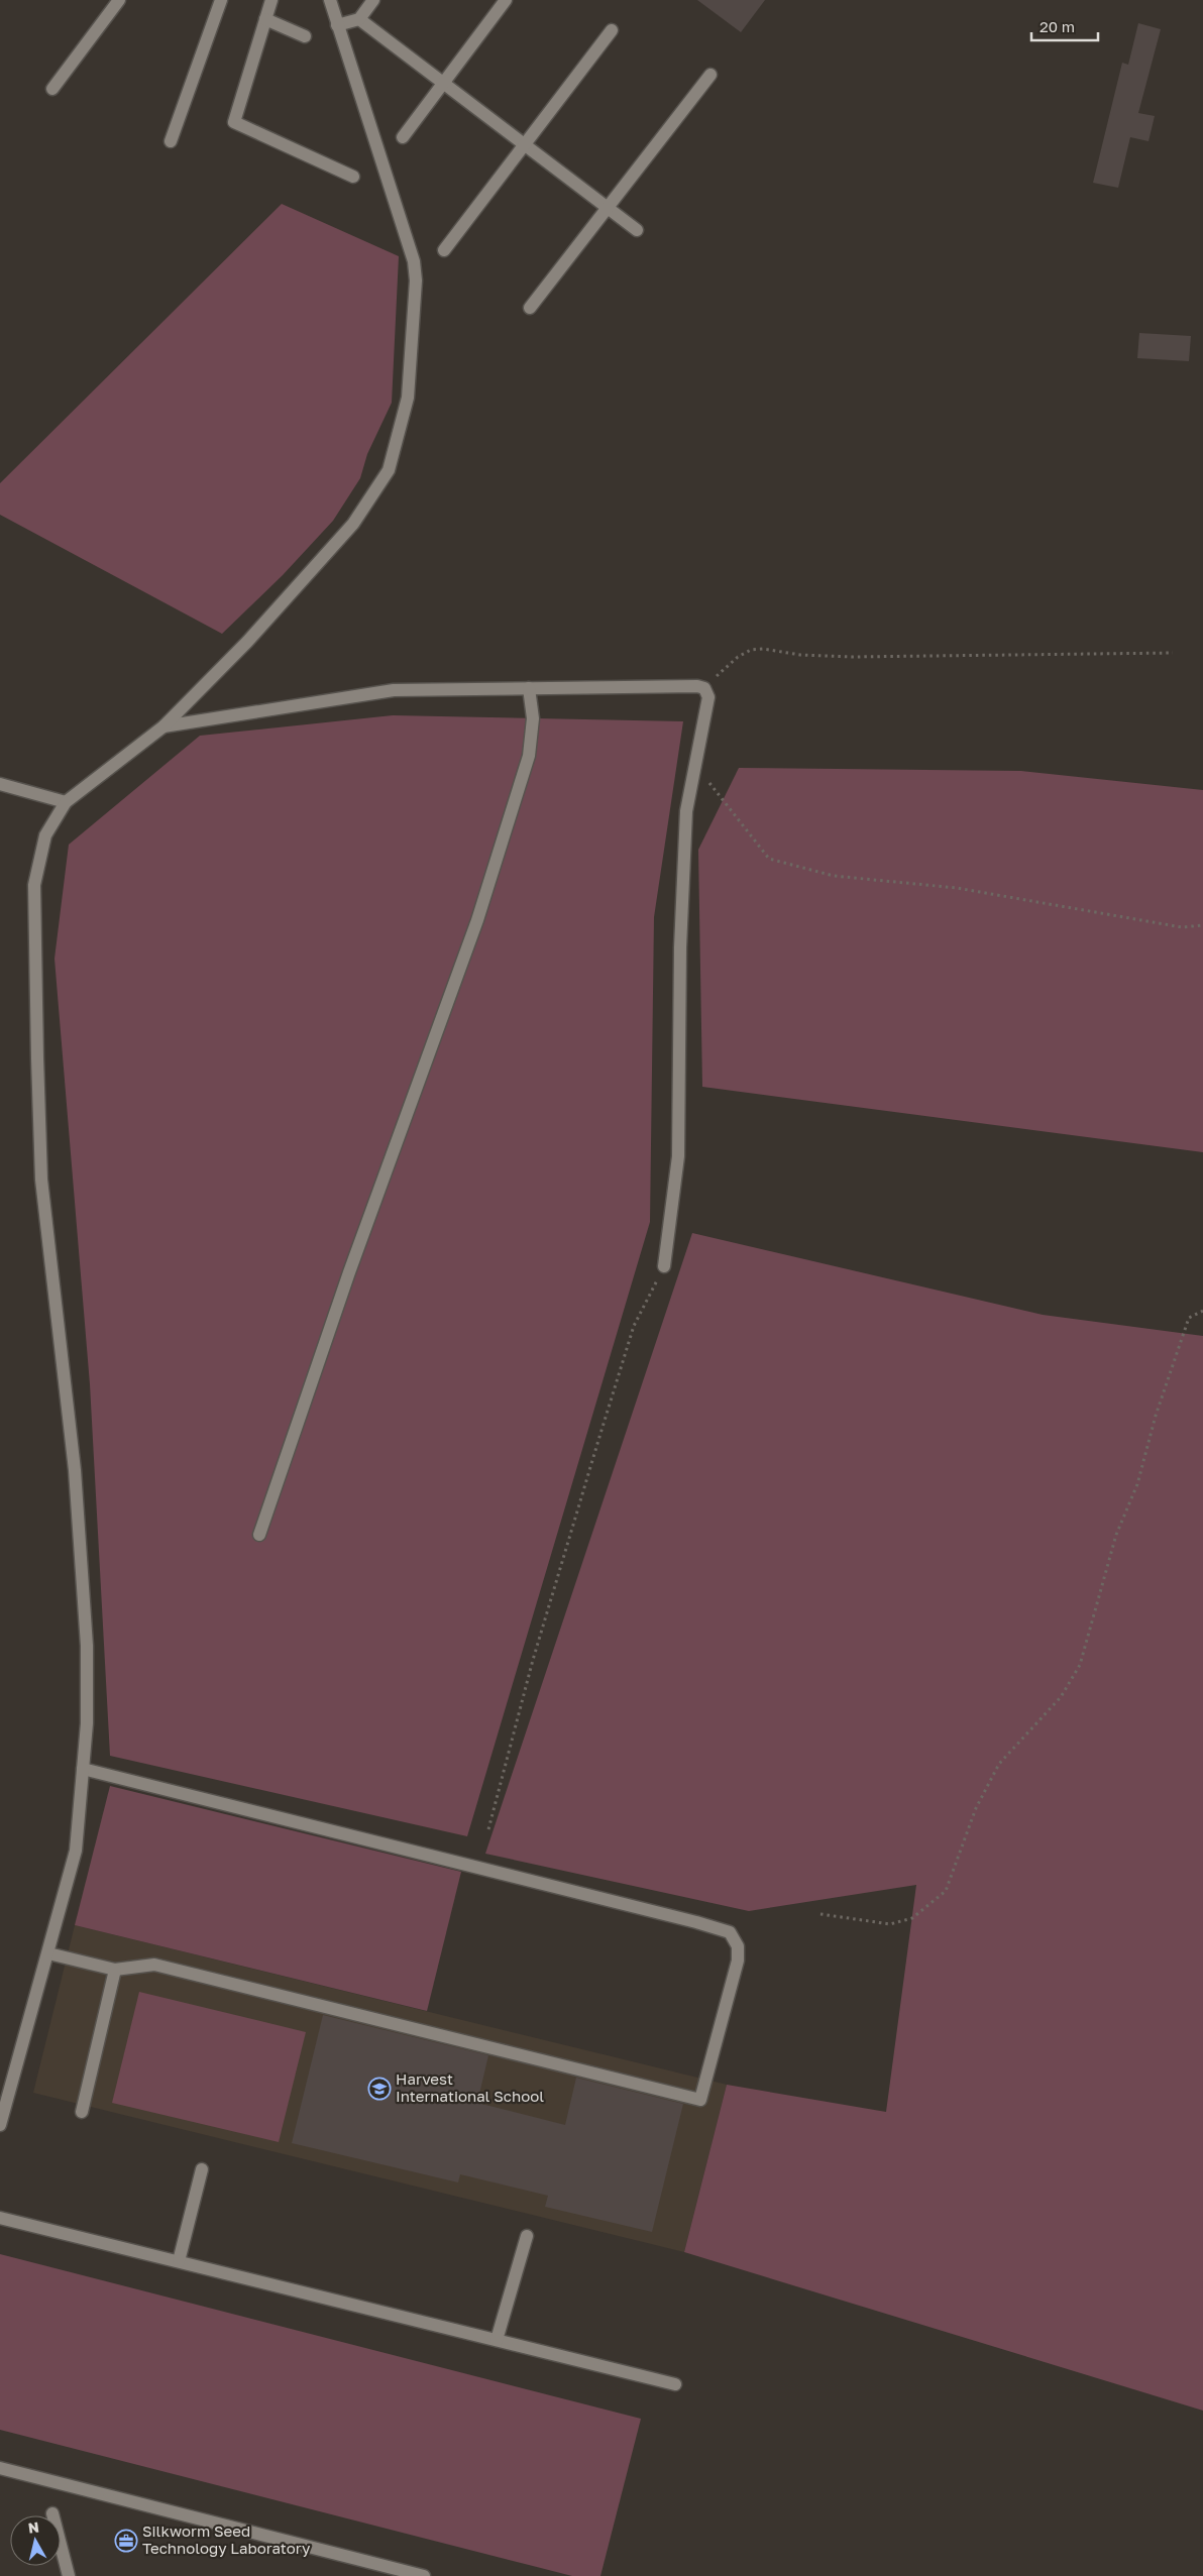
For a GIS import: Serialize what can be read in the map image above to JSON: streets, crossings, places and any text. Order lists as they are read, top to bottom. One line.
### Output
{"places":{"school or university":["Harvest International School"],"office":["Silkworm Seed Technology Laboratory"]},"scale_bar":"20 m","north":"top"}
